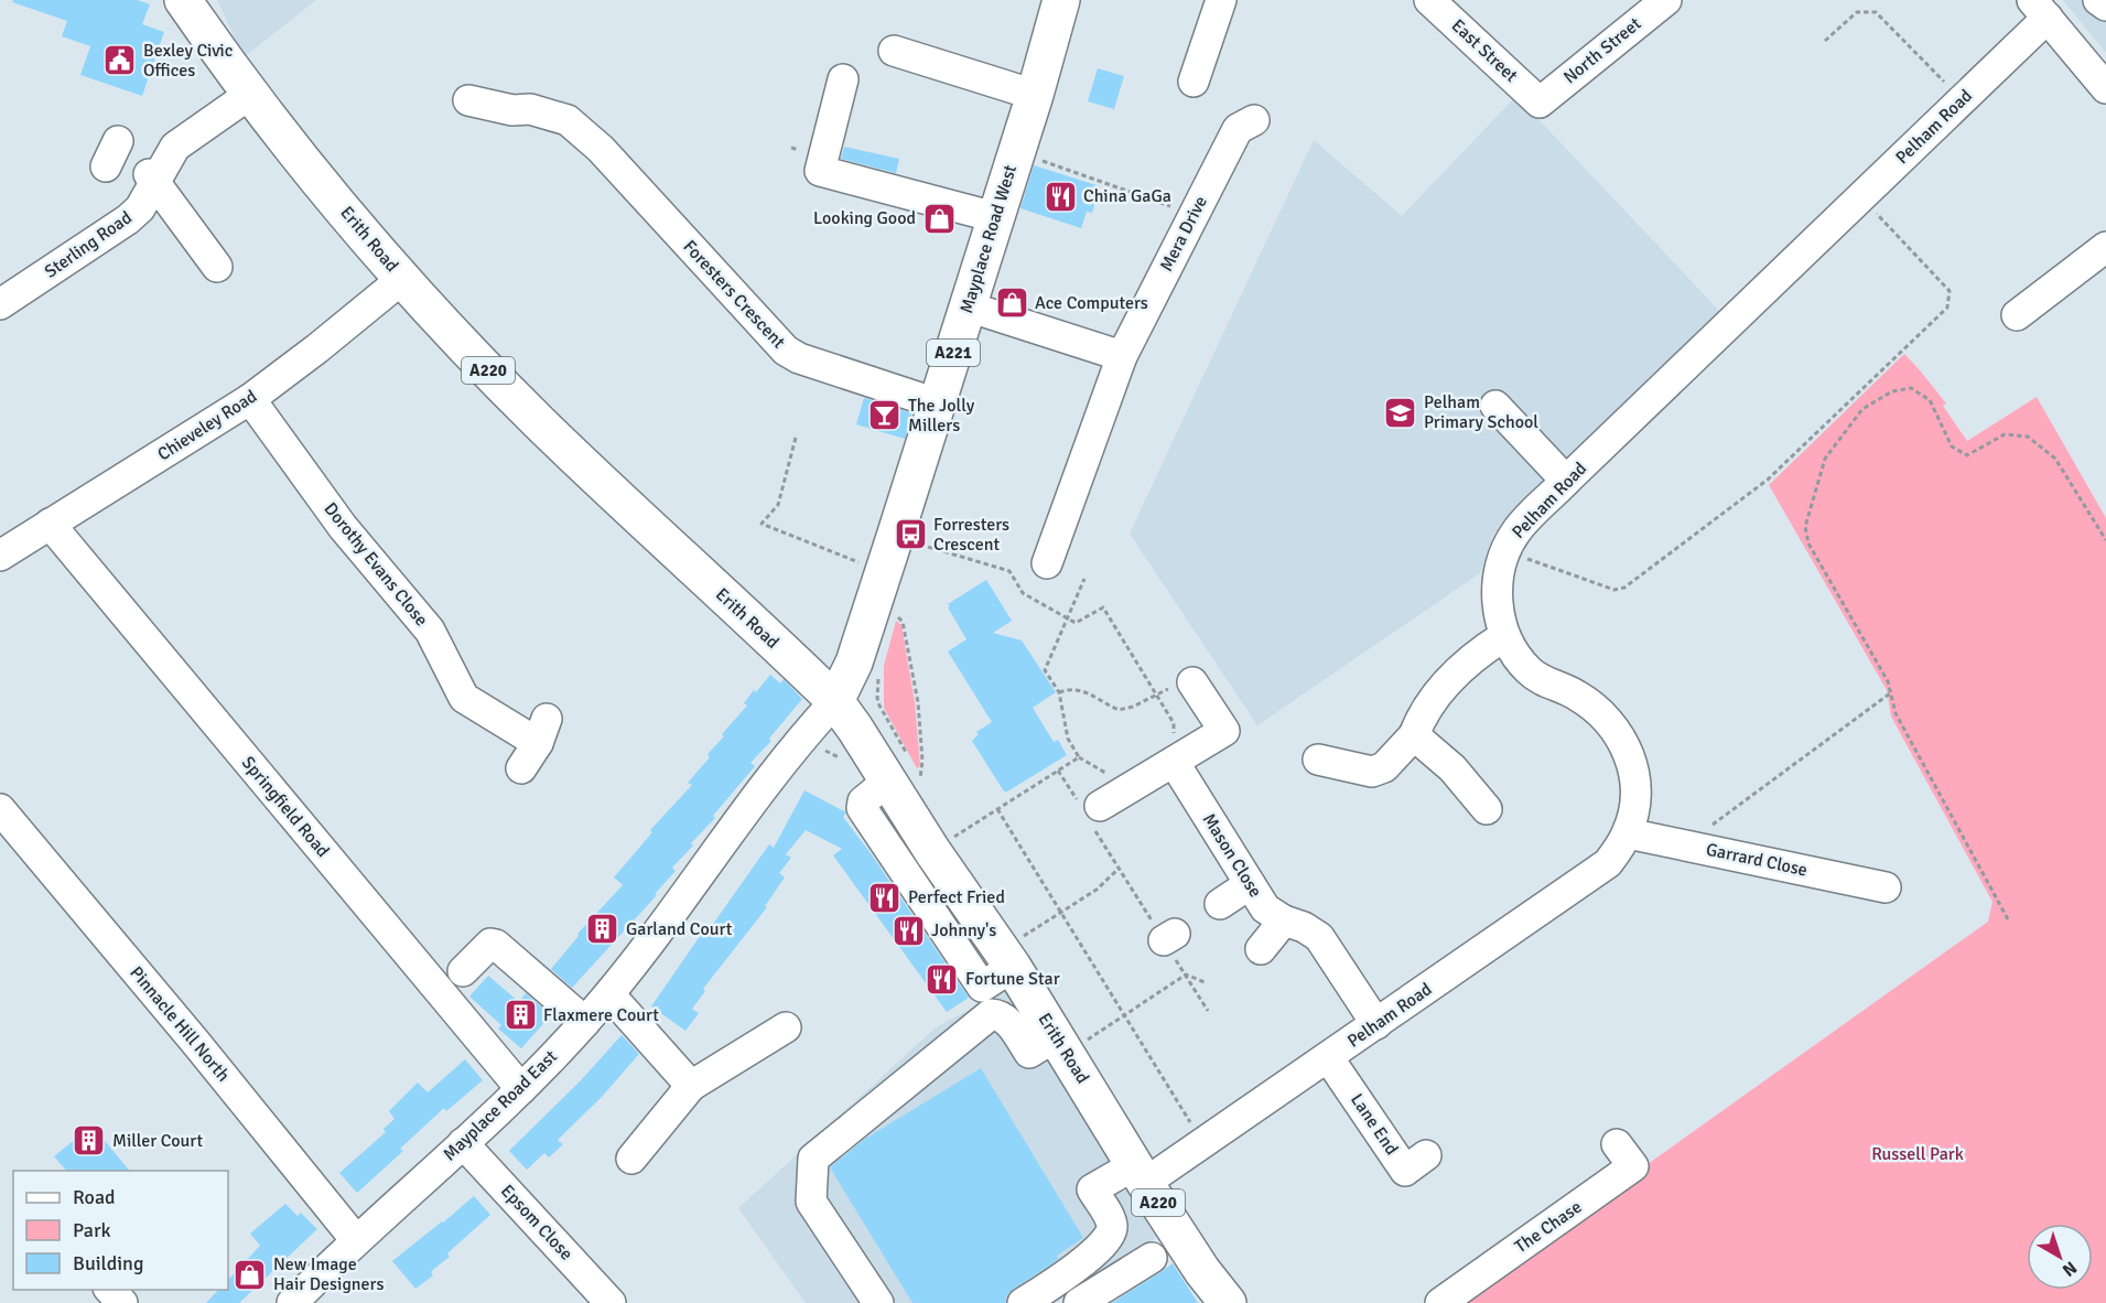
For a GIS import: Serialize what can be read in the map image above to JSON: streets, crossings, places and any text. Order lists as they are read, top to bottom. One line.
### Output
{"streets":{"main road":["Erith Road","Mayplace Road West","A221","A220"],"street":["East Street","North Street","Pelham Road","Mera Drive","Sterling Road","Foresters Crescent","Chieveley Road","Dorothy Evans Close","Springfield Road","Mason Close","Garrard Close","Pinnacle Hill North","Mayplace Road East","Lane End","Epsom Close","The Chase"]},"crossings":[["East Street","North Street"],["Pelham Road","Erith Road"],["Pelham Road","Mason Close"],["Pelham Road","Garrard Close"],["Pelham Road","Lane End"],["Erith Road","Mayplace Road West"],["Erith Road","Sterling Road"],["Erith Road","Chieveley Road"],["Erith Road","Mayplace Road East"],["Mayplace Road West","Foresters Crescent"],["Mayplace Road West","Mayplace Road East"],["Chieveley Road","Dorothy Evans Close"],["Chieveley Road","Springfield Road"],["Springfield Road","Mayplace Road East"],["Pinnacle Hill North","Mayplace Road East"],["Mayplace Road East","Epsom Close"]],"parks":["Russell Park"],"places":{"public building":["Bexley Civic Offices"],"restaurant":["China GaGa","Perfect Fried","Johnny's","Fortune Star"],"shop":["Looking Good","Ace Computers","New Image Hair Designers"],"school or university":["Pelham Primary School"],"bar":["The Jolly Millers"],"bus stop":["Forresters Crescent"],"building":["Garland Court","Flaxmere Court","Miller Court"]},"legend":["Road","Park","Building"],"north":"bottom right"}
